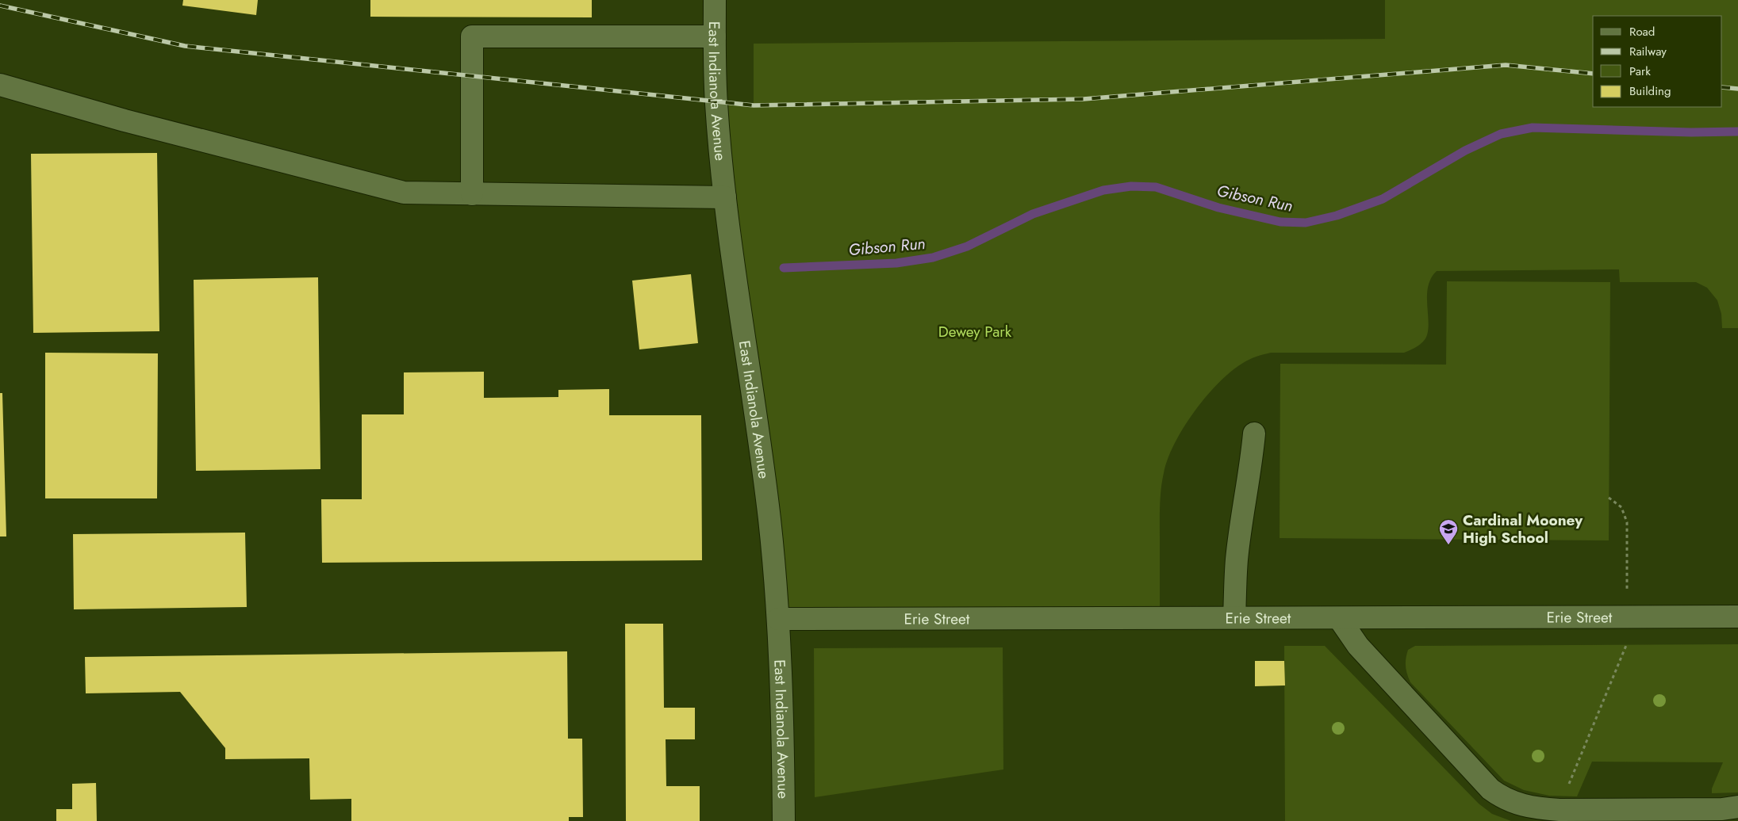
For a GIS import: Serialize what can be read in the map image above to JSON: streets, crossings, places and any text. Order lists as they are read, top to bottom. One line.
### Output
{"streets":{"street":["East Indianola Avenue","Erie Street"]},"crossings":[["East Indianola Avenue","Erie Street"]],"water":["Gibson Run"],"parks":["Dewey Park"],"places":{"school or university":["Cardinal Mooney High School"]},"legend":["Road","Railway","Park","Building"]}
